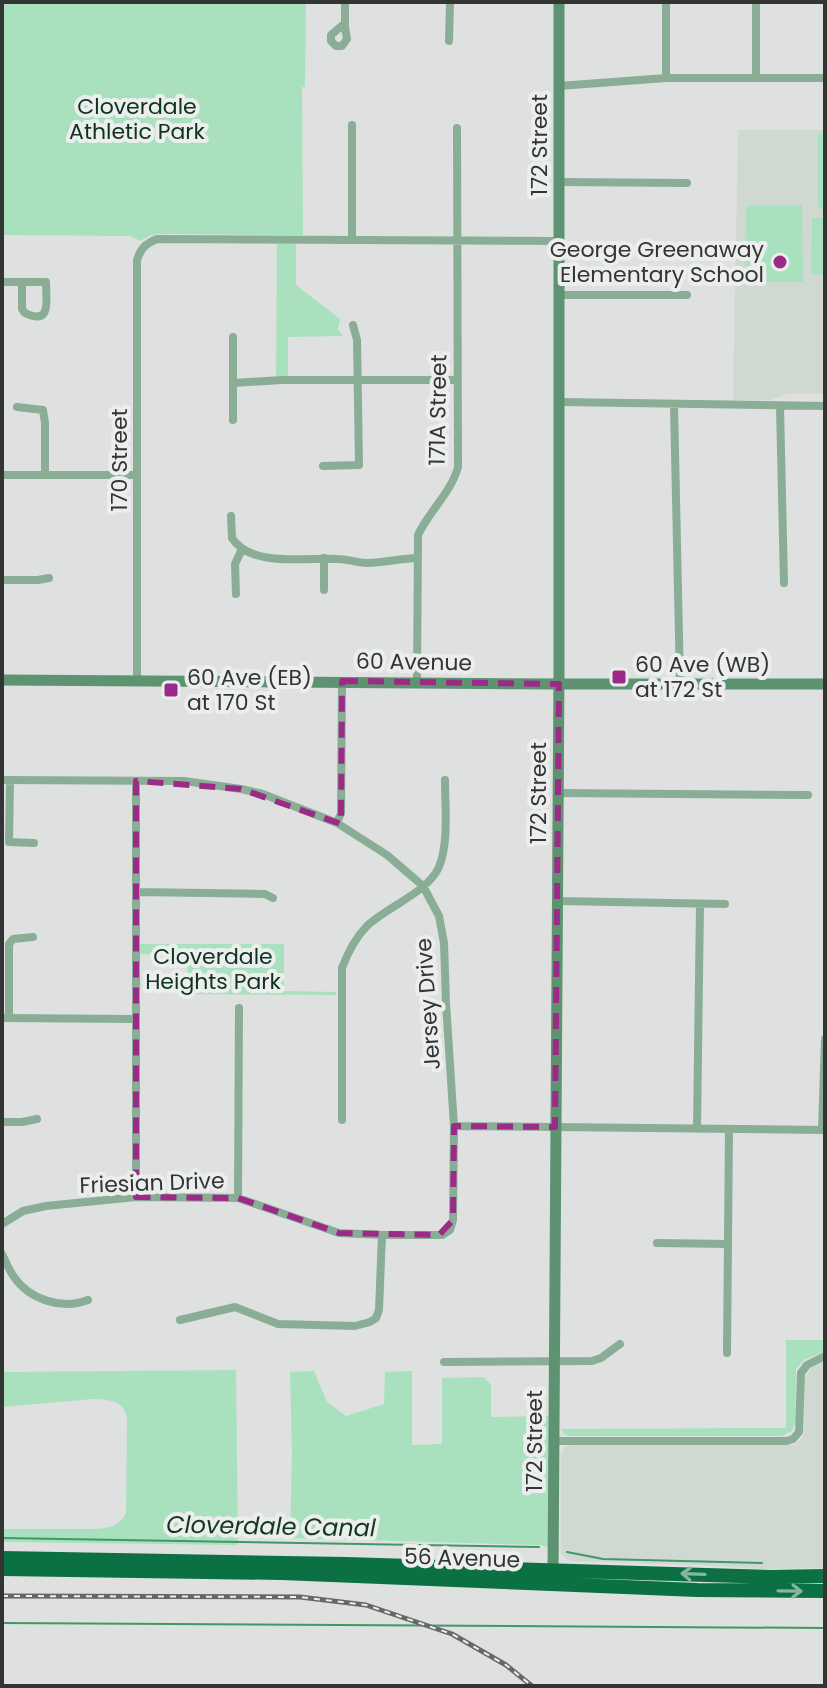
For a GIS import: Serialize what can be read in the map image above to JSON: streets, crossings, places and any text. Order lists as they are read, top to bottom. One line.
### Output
{"streets":{"highway":["56 Avenue"],"street":["172 Street","171A Street","170 Street","60 Avenue","Jersey Drive","Friesian Drive"]},"crossings":[["172 Street","60 Avenue"],["172 Street","56 Avenue"],["171A Street","60 Avenue"],["170 Street","60 Avenue"],["Jersey Drive","Friesian Drive"]],"water":["Cloverdale Canal"],"parks":["Cloverdale Athletic Park","Cloverdale Heights Park"],"places":{"other":["George Greenaway Elementary School"],"transit":["60 Ave (WB) at 172 St","60 Ave (EB) at 170 St"]}}
